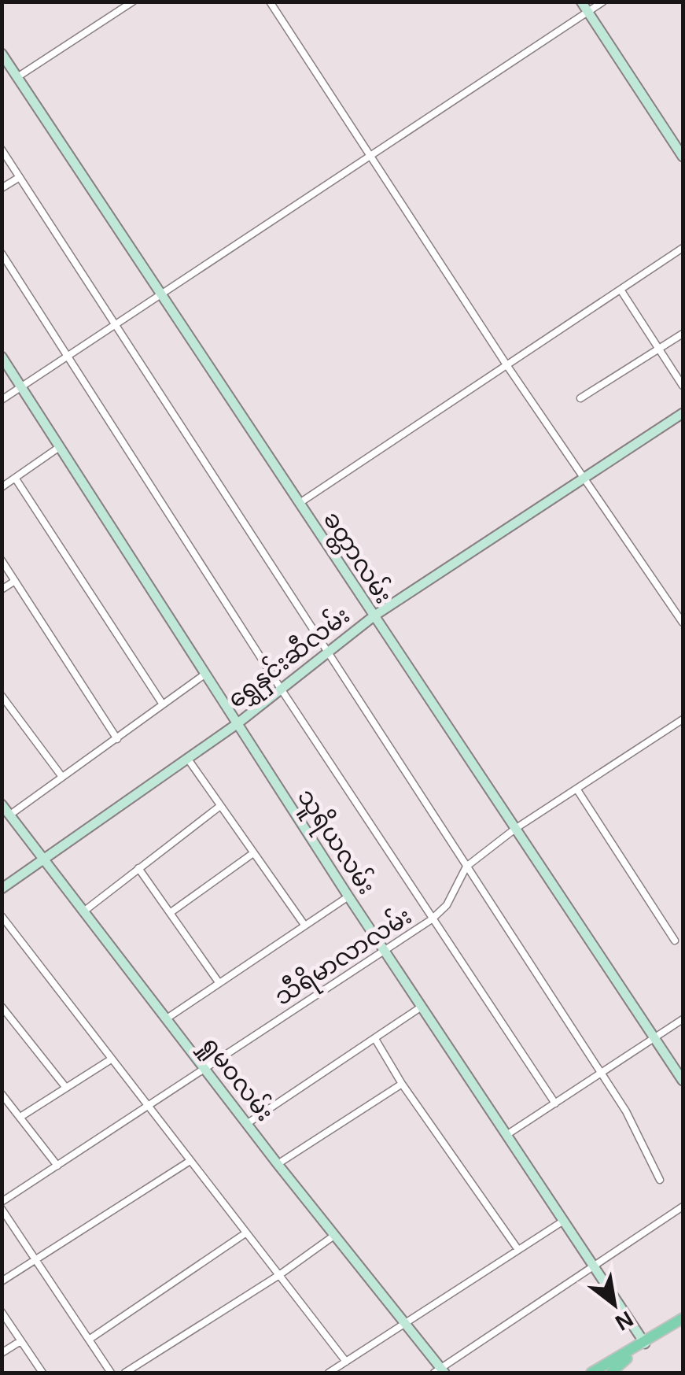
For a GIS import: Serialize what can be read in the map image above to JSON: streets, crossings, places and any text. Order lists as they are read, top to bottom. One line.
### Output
{"streets":{"street":["ခတ္တာလမ်း","ရွှေနှင်းဆီလမ်း","သူရိယလမ်း","သီရိမာလာလမ်း","ရှုမဝလမ်း"]},"crossings":[["ခတ္တာလမ်း","ရွှေနှင်းဆီလမ်း"],["ခတ္တာလမ်း","သီရိမာလာလမ်း"],["ရွှေနှင်းဆီလမ်း","သူရိယလမ်း"],["ရွှေနှင်းဆီလမ်း","ရှုမဝလမ်း"],["သူရိယလမ်း","သီရိမာလာလမ်း"],["သီရိမာလာလမ်း","ရှုမဝလမ်း"]],"north":"bottom right"}
